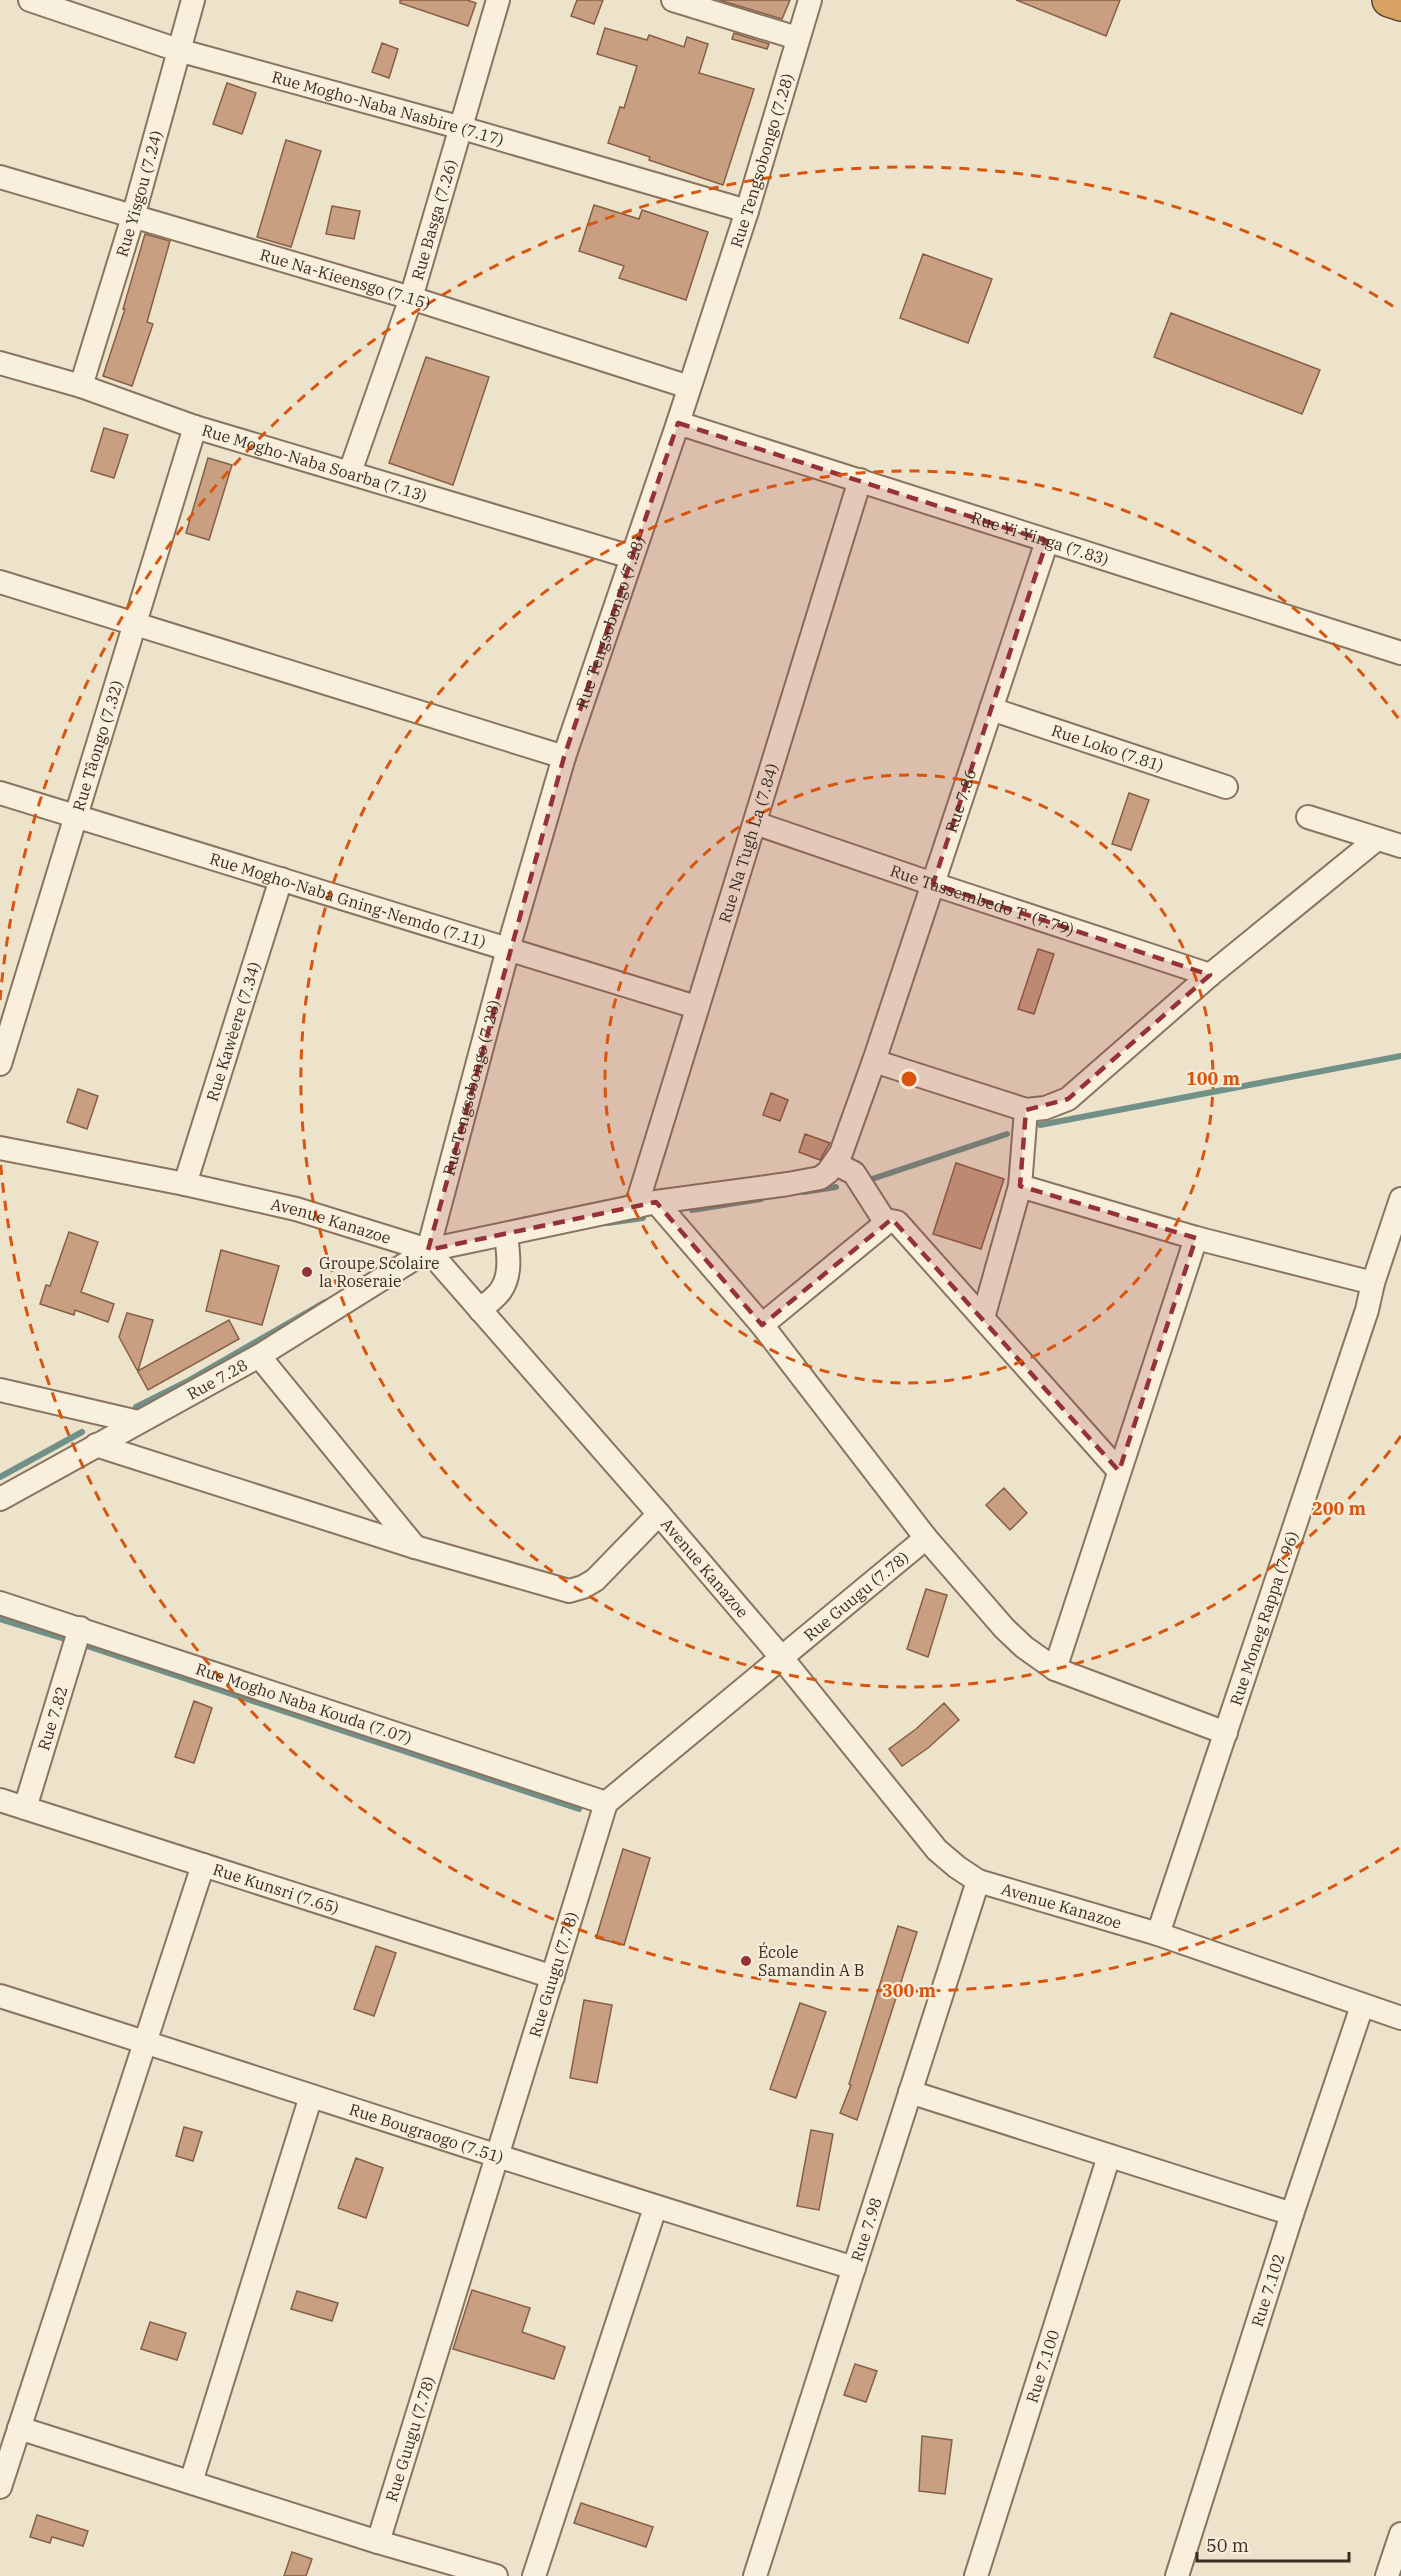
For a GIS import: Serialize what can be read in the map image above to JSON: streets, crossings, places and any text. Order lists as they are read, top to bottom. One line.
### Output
{"streets":{"street":["Rue Mogho-Naba Nasbire (7.17)","Rue Tengsobongo (7.28)","Rue Yisgou (7.24)","Rue Basga (7.26)","Rue Na-Kieensgo (7.15)","Rue Mogho-Naba Soarba (7.13)","Rue Yi-Yinga (7.83)","Rue Tâongo (7.32)","Rue Loko (7.81)","Rue 7.86","Rue Na Tugh La (7.84)","Rue Mogho-Naba Gning-Nemdo (7.11)","Rue Tassembedo T. (7.79)","Rue Kawèere (7.34)","Avenue Kanazoe","Rue 7.28","Rue Guugu (7.78)","Rue Moneg Rappa (7.96)","Rue Mogho Naba Kouda (7.07)","Rue 7.82","Rue Kunsri (7.65)","Rue Bougraogo (7.51)","Rue 7.98","Rue 7.102","Rue 7.100"]},"crossings":[["Rue Mogho-Naba Nasbire (7.17)","Rue Tengsobongo (7.28)"],["Rue Mogho-Naba Nasbire (7.17)","Rue Yisgou (7.24)"],["Rue Mogho-Naba Nasbire (7.17)","Rue Basga (7.26)"],["Rue Tengsobongo (7.28)","Rue Na-Kieensgo (7.15)"],["Rue Tengsobongo (7.28)","Rue Mogho-Naba Soarba (7.13)"],["Rue Tengsobongo (7.28)","Rue Yi-Yinga (7.83)"],["Rue Tengsobongo (7.28)","Rue Mogho-Naba Gning-Nemdo (7.11)"],["Rue Tengsobongo (7.28)","Avenue Kanazoe"],["Rue Tengsobongo (7.28)","Rue 7.28"],["Rue Yisgou (7.24)","Rue Na-Kieensgo (7.15)"],["Rue Yisgou (7.24)","Rue Mogho-Naba Soarba (7.13)"],["Rue Basga (7.26)","Rue Na-Kieensgo (7.15)"],["Rue Basga (7.26)","Rue Mogho-Naba Soarba (7.13)"],["Rue Mogho-Naba Soarba (7.13)","Rue Tâongo (7.32)"],["Rue Yi-Yinga (7.83)","Rue 7.86"],["Rue Yi-Yinga (7.83)","Rue Na Tugh La (7.84)"],["Rue Tâongo (7.32)","Rue Mogho-Naba Gning-Nemdo (7.11)"],["Rue Loko (7.81)","Rue 7.86"],["Rue 7.86","Rue Tassembedo T. (7.79)"],["Rue Na Tugh La (7.84)","Rue Mogho-Naba Gning-Nemdo (7.11)"],["Rue Na Tugh La (7.84)","Rue Tassembedo T. (7.79)"],["Rue Mogho-Naba Gning-Nemdo (7.11)","Rue Kawèere (7.34)"],["Rue Kawèere (7.34)","Avenue Kanazoe"],["Avenue Kanazoe","Rue 7.28"],["Avenue Kanazoe","Rue Guugu (7.78)"],["Avenue Kanazoe","Rue Moneg Rappa (7.96)"],["Avenue Kanazoe","Rue 7.98"],["Avenue Kanazoe","Rue 7.102"],["Rue Guugu (7.78)","Rue Mogho Naba Kouda (7.07)"],["Rue Guugu (7.78)","Rue Kunsri (7.65)"],["Rue Guugu (7.78)","Rue Bougraogo (7.51)"],["Rue Mogho Naba Kouda (7.07)","Rue 7.82"],["Rue 7.82","Rue Kunsri (7.65)"],["Rue Bougraogo (7.51)","Rue 7.98"]],"places":["Groupe Scolaire la Roseraie","École Samandin A B"],"scale_bar":"50 m","rings":["100 m","200 m","300 m"]}
